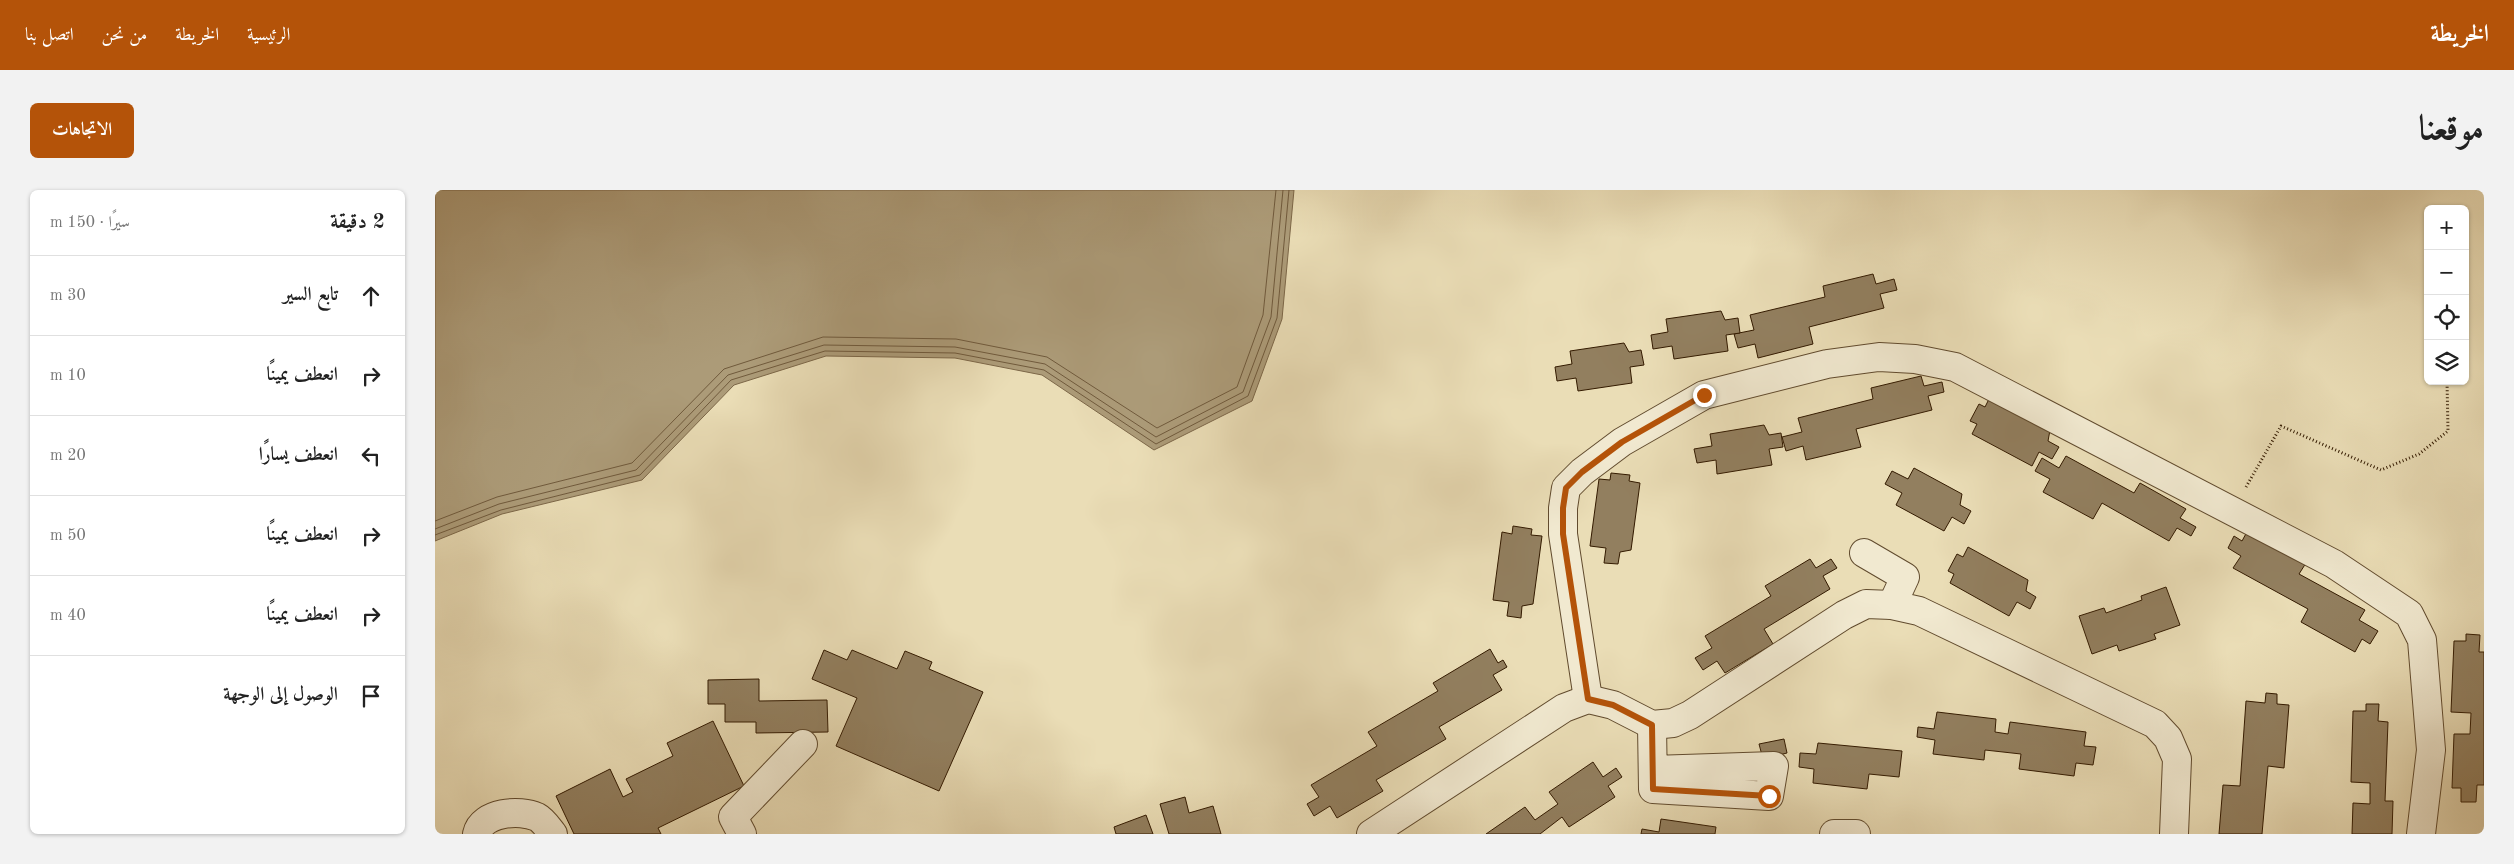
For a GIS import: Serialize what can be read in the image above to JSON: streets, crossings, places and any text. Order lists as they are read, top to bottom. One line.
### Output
{"page":{"header":"الخريطة","nav":["الرئيسية","الخريطة","من نحن","اتصل بنا"],"title":"موقعنا","buttons":"الاتجاهات","heading":["2 دقيقة","سيرًا · 150 m"],"map_buttons":["+","−"],"list":[["تابع السير","30 m"],["انعطف يمينًا","10 m"],["انعطف يسارًا","20 m"],["انعطف يمينًا","50 m"],["انعطف يمينًا","40 m"],"الوصول إلى الوجهة"]}}
